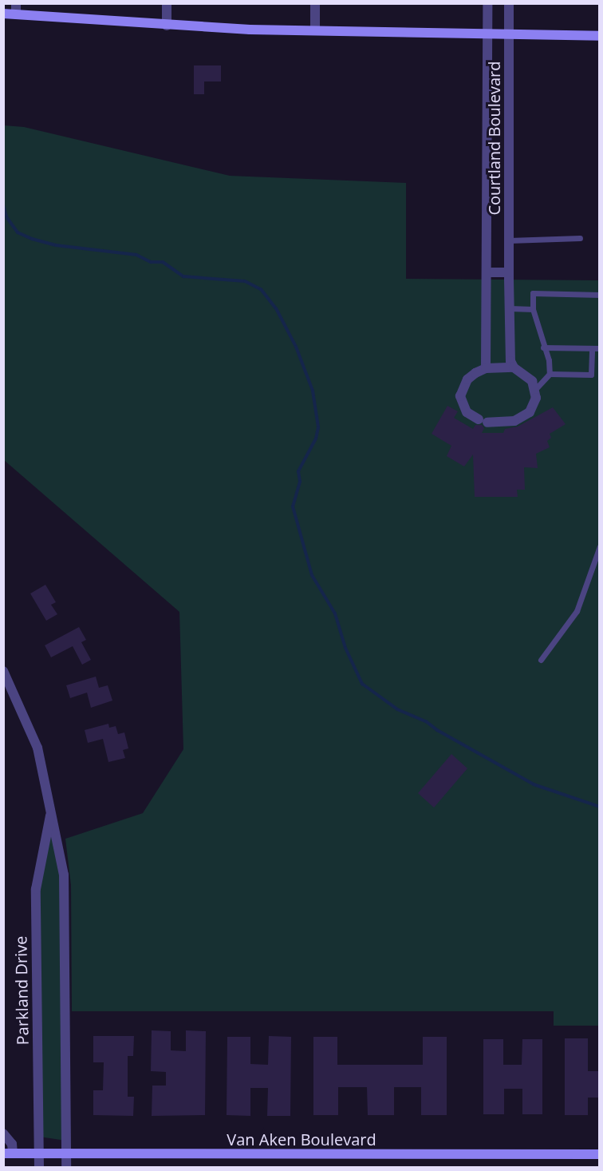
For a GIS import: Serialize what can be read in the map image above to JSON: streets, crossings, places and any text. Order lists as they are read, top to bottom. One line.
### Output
{"streets":{"street":["Courtland Boulevard","Parkland Drive","Van Aken Boulevard"]},"crossings":[["Parkland Drive","Van Aken Boulevard"]]}
